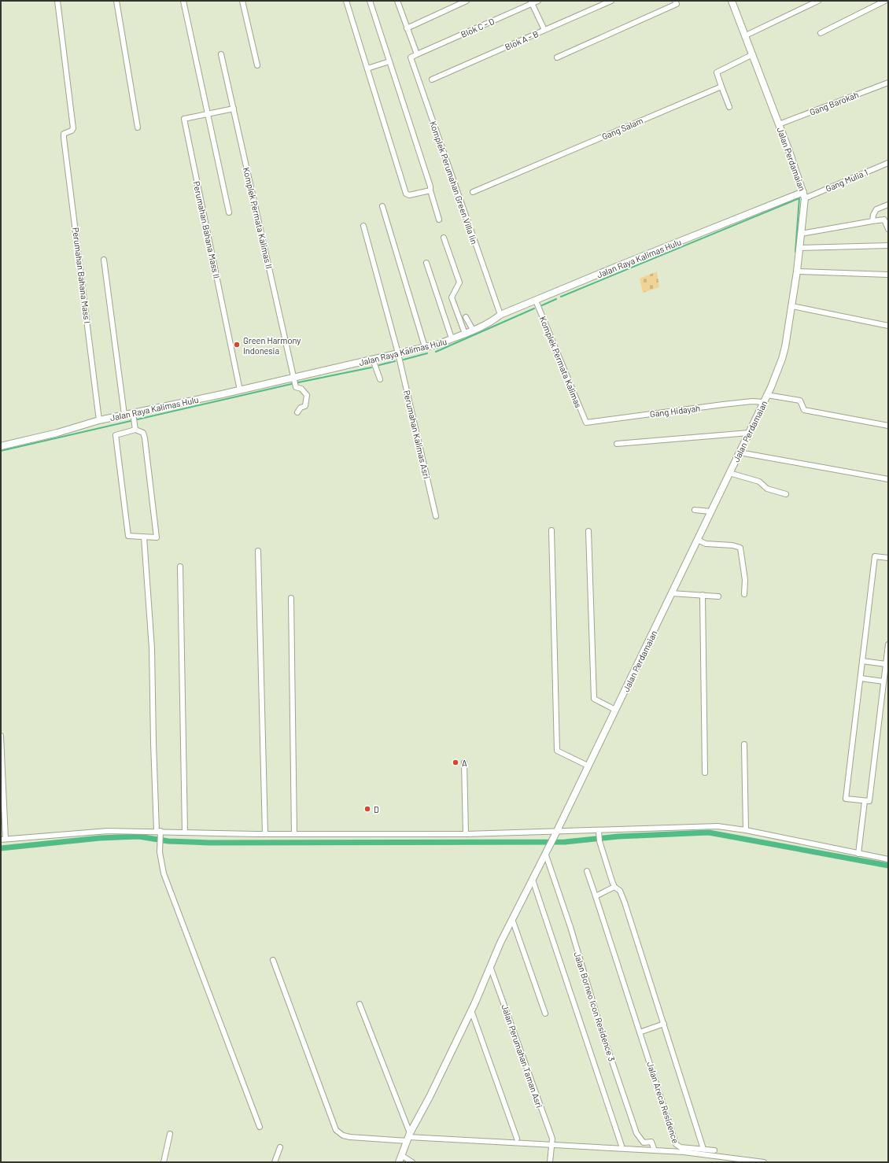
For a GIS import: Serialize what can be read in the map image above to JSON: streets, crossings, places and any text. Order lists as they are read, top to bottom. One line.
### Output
{"streets":{"street":["Blok C - D","Blok A - B","Gang Barokah","Gang Salam","Jalan Perdamaian","Gang Mulia 1","Komplek Perumahan Green Villa Iin","Komplek Permata Kalimas II","Perumahan Bahana Mass II","Jalan Raya Kalimas Hulu","Perumahan Bahana Mass I","Komplek Permata Kalimas","Gang Hidayah","Perumahan Kalimas Asri","Jalan Borneo Icon Residence 3","Jalan Perumahan Taman Asri","Jalan Areca Residence"]},"crossings":[["Blok C - D","Komplek Perumahan Green Villa Iin"],["Gang Barokah","Jalan Perdamaian"],["Jalan Perdamaian","Gang Mulia 1"],["Jalan Perdamaian","Jalan Raya Kalimas Hulu"],["Jalan Perdamaian","Gang Hidayah"],["Jalan Perdamaian","Jalan Borneo Icon Residence 3"],["Jalan Perdamaian","Jalan Perumahan Taman Asri"],["Gang Mulia 1","Jalan Raya Kalimas Hulu"],["Komplek Perumahan Green Villa Iin","Jalan Raya Kalimas Hulu"],["Komplek Permata Kalimas II","Perumahan Bahana Mass II"],["Komplek Permata Kalimas II","Jalan Raya Kalimas Hulu"],["Perumahan Bahana Mass II","Jalan Raya Kalimas Hulu"],["Jalan Raya Kalimas Hulu","Perumahan Bahana Mass I"],["Jalan Raya Kalimas Hulu","Komplek Permata Kalimas"],["Jalan Raya Kalimas Hulu","Perumahan Kalimas Asri"],["Komplek Permata Kalimas","Gang Hidayah"]],"places":["Green Harmony Indonesia","A","D"]}
